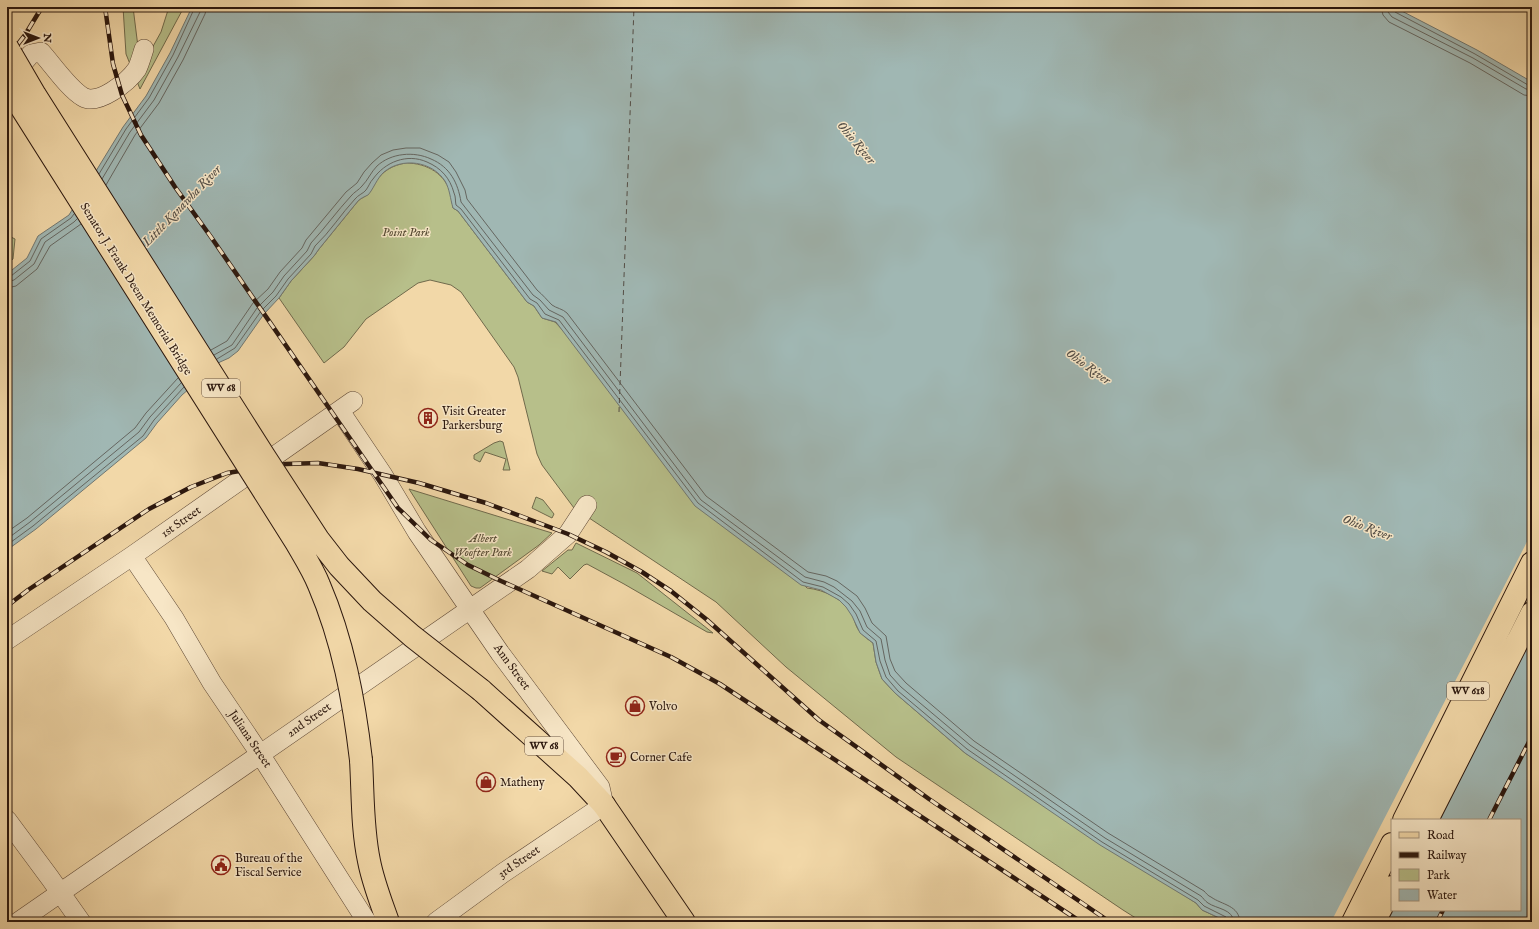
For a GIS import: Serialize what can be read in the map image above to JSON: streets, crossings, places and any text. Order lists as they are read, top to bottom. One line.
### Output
{"streets":{"main road":["Senator J. Frank Deem Memorial Bridge","WV 68","Ann Street","WV 618"],"street":["1st Street","2nd Street","Juliana Street","3rd Street"]},"crossings":[["Senator J. Frank Deem Memorial Bridge","Ann Street"],["Senator J. Frank Deem Memorial Bridge","3rd Street"],["1st Street","Ann Street"],["1st Street","Juliana Street"],["Ann Street","2nd Street"],["Ann Street","3rd Street"],["2nd Street","Juliana Street"]],"water":["Ohio River","Little Kanawha River"],"parks":["Point Park","Albert Woofter Park"],"places":{"building":["Visit Greater Parkersburg"],"shop":["Volvo","Matheny"],"cafe":["Corner Cafe"],"public building":["Bureau of the Fiscal Service"]},"legend":["Road","Railway","Park","Water"],"north":"right"}
